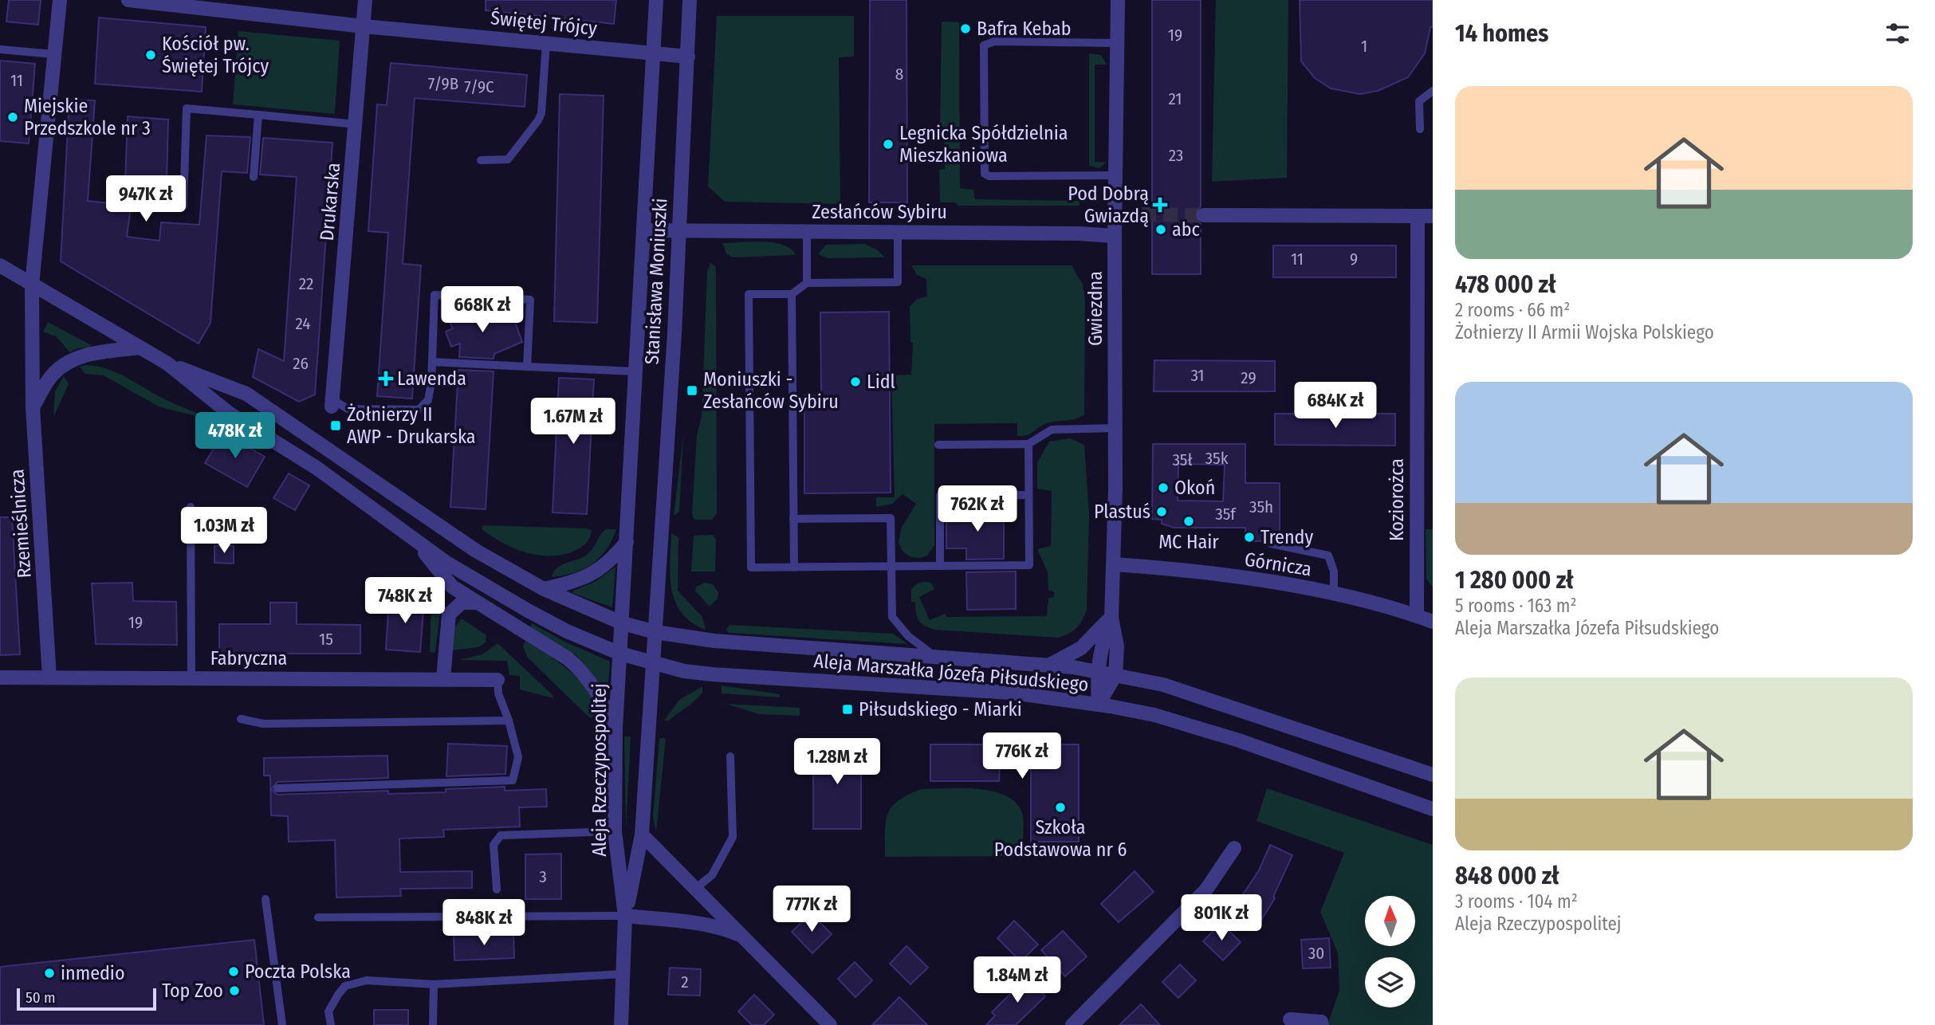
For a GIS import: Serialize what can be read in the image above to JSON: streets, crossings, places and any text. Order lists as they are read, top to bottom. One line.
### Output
{"streets":{"street":["Świętej Trójcy","Drukarska","Zesłańców Sybiru","Stanisława Moniuszki","Gwiezdna","Koziorożca","Rzemieślnicza","Górnicza","Fabryczna","Aleja Marszałka Józefa Piłsudskiego","Aleja Rzeczypospolitej"]},"crossings":[["Świętej Trójcy","Drukarska"],["Świętej Trójcy","Stanisława Moniuszki"],["Zesłańców Sybiru","Stanisława Moniuszki"],["Zesłańców Sybiru","Gwiezdna"],["Stanisława Moniuszki","Aleja Marszałka Józefa Piłsudskiego"],["Stanisława Moniuszki","Aleja Rzeczypospolitej"],["Gwiezdna","Górnicza"],["Gwiezdna","Aleja Marszałka Józefa Piłsudskiego"],["Koziorożca","Górnicza"],["Rzemieślnicza","Fabryczna"],["Aleja Marszałka Józefa Piłsudskiego","Aleja Rzeczypospolitej"]],"places":{"other":["Bafra Kebab","Kościół pw. Świętej Trójcy","Miejskie Przedszkole nr 3","Legnicka Spółdzielnia Mieszkaniowa","abc","Lidl","Okoń","Plastuś","MC Hair","Trendy","Szkoła Podstawowa nr 6","Poczta Polska","inmedio","Top Zoo"],"health":["Pod Dobrą Gwiazdą","Lawenda"],"transit":["Moniuszki - Zesłańców Sybiru","Żołnierzy II AWP - Drukarska","Piłsudskiego - Miarki"]},"house_numbers":["19","1","8","11","7/9B","7/9C","21","23","11","9","22","24","26","31","29","35k","35ł","35h","35f","19","15","3","30","2"],"scale_bar":"50 m","north":"top","page":{"heading":"14 homes","list":[{"name":"478 000 zł","note":"2 rooms · 66 m² · Żołnierzy II Armii Wojska Polskiego"},{"name":"1 280 000 zł","note":"5 rooms · 163 m² · Aleja Marszałka Józefa Piłsudskiego"},{"name":"848 000 zł","note":"3 rooms · 104 m² · Aleja Rzeczypospolitej"}],"price":["947K zł","668K zł","684K zł","1.67M zł","478K zł","762K zł","1.03M zł","748K zł","776K zł","1.28M zł","777K zł","801K zł","848K zł","1.84M zł"],"scale":"50 m"}}
